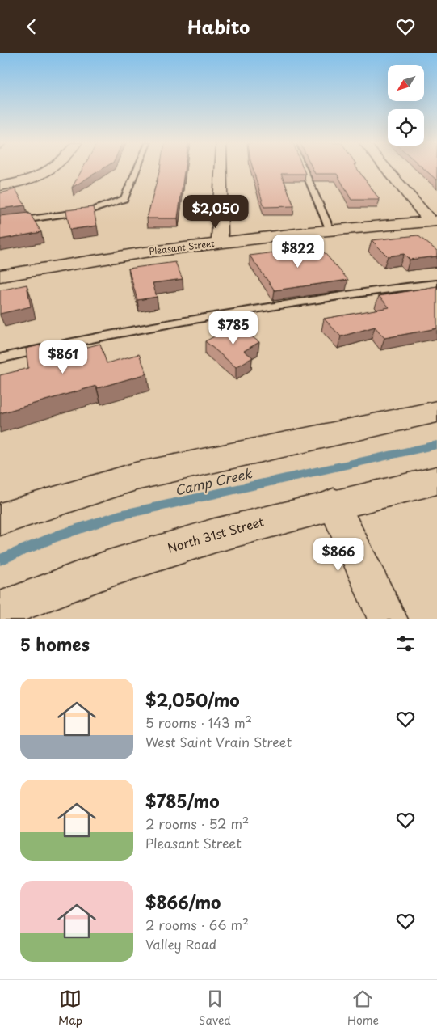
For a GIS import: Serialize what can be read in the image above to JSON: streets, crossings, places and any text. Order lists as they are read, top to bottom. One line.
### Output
{"streets":{"street":["Pleasant Street","North 31st Street"]},"water":["Camp Creek"],"north":"bottom left","page":{"header":"Habito","price":["$2,050","$822","$785","$861","$866"],"heading":"5 homes","list":[{"name":"$2,050/mo","note":"5 rooms · 143 m² · West Saint Vrain Street"},{"name":"$785/mo","note":"2 rooms · 52 m² · Pleasant Street"},{"name":"$866/mo","note":"2 rooms · 66 m² · Valley Road"}],"tabs":["Map","Saved","Home"]}}
